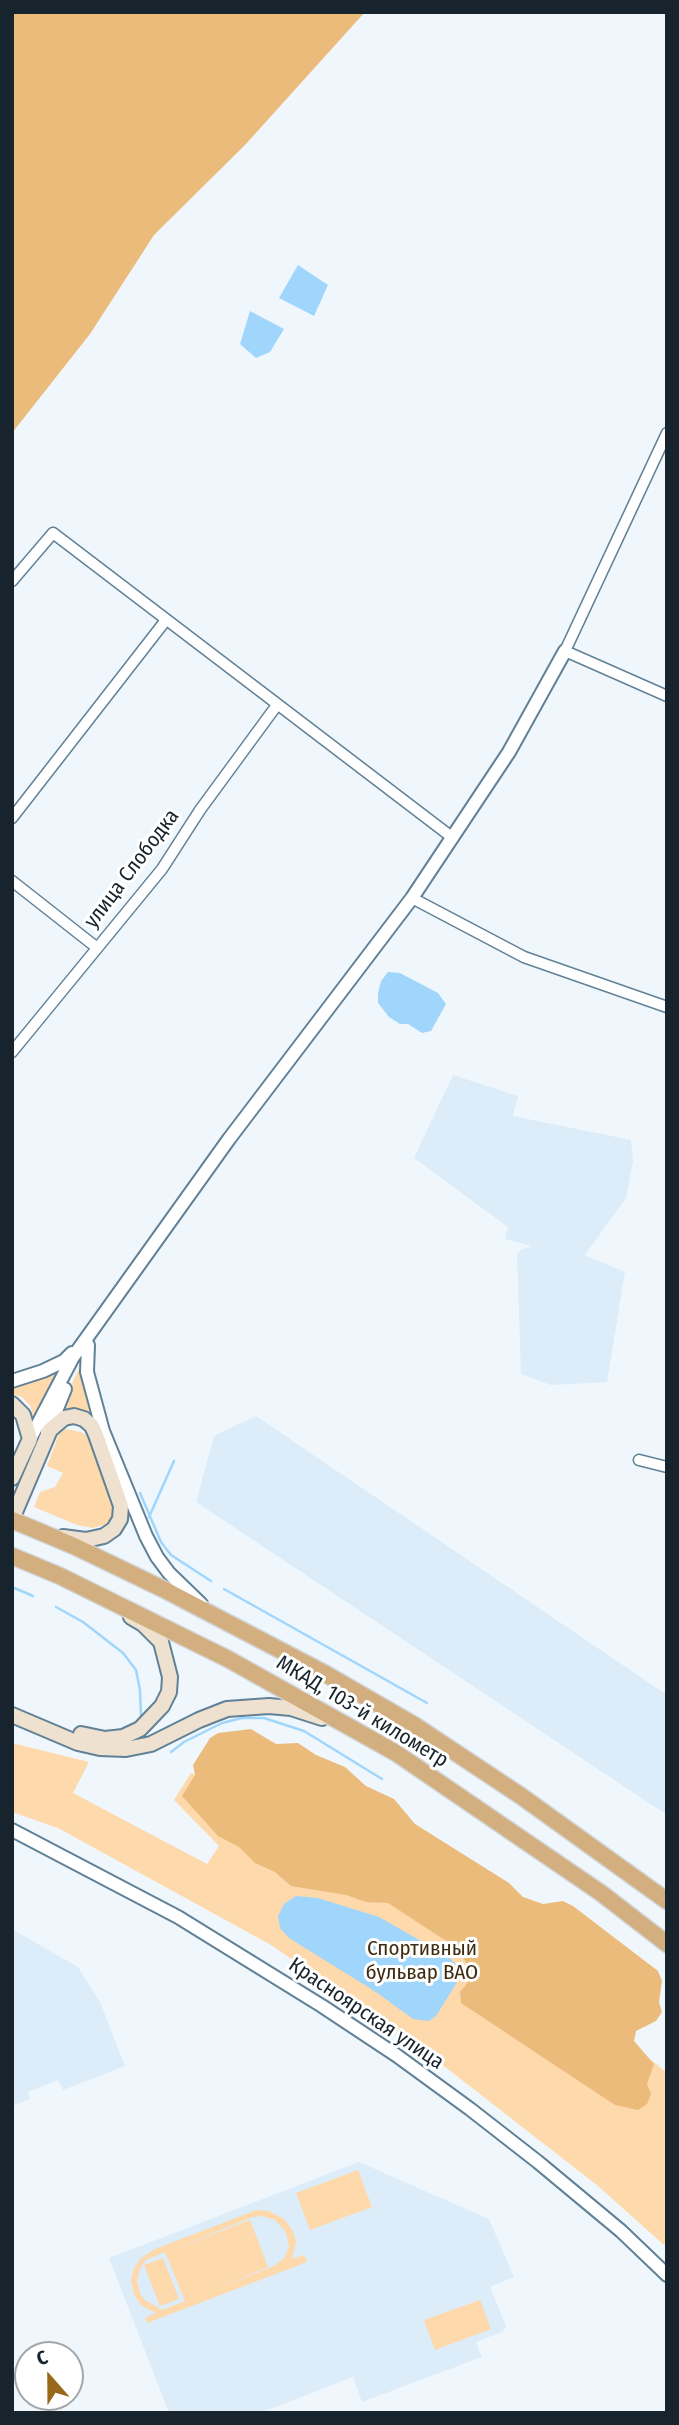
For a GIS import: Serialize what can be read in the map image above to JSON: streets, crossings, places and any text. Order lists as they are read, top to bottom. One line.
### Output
{"streets":{"highway":["МКАД, 103-й километр"],"street":["улица Слободка","Красноярская улица"]},"parks":["Спортивный бульвар ВАО"],"north":"top"}
